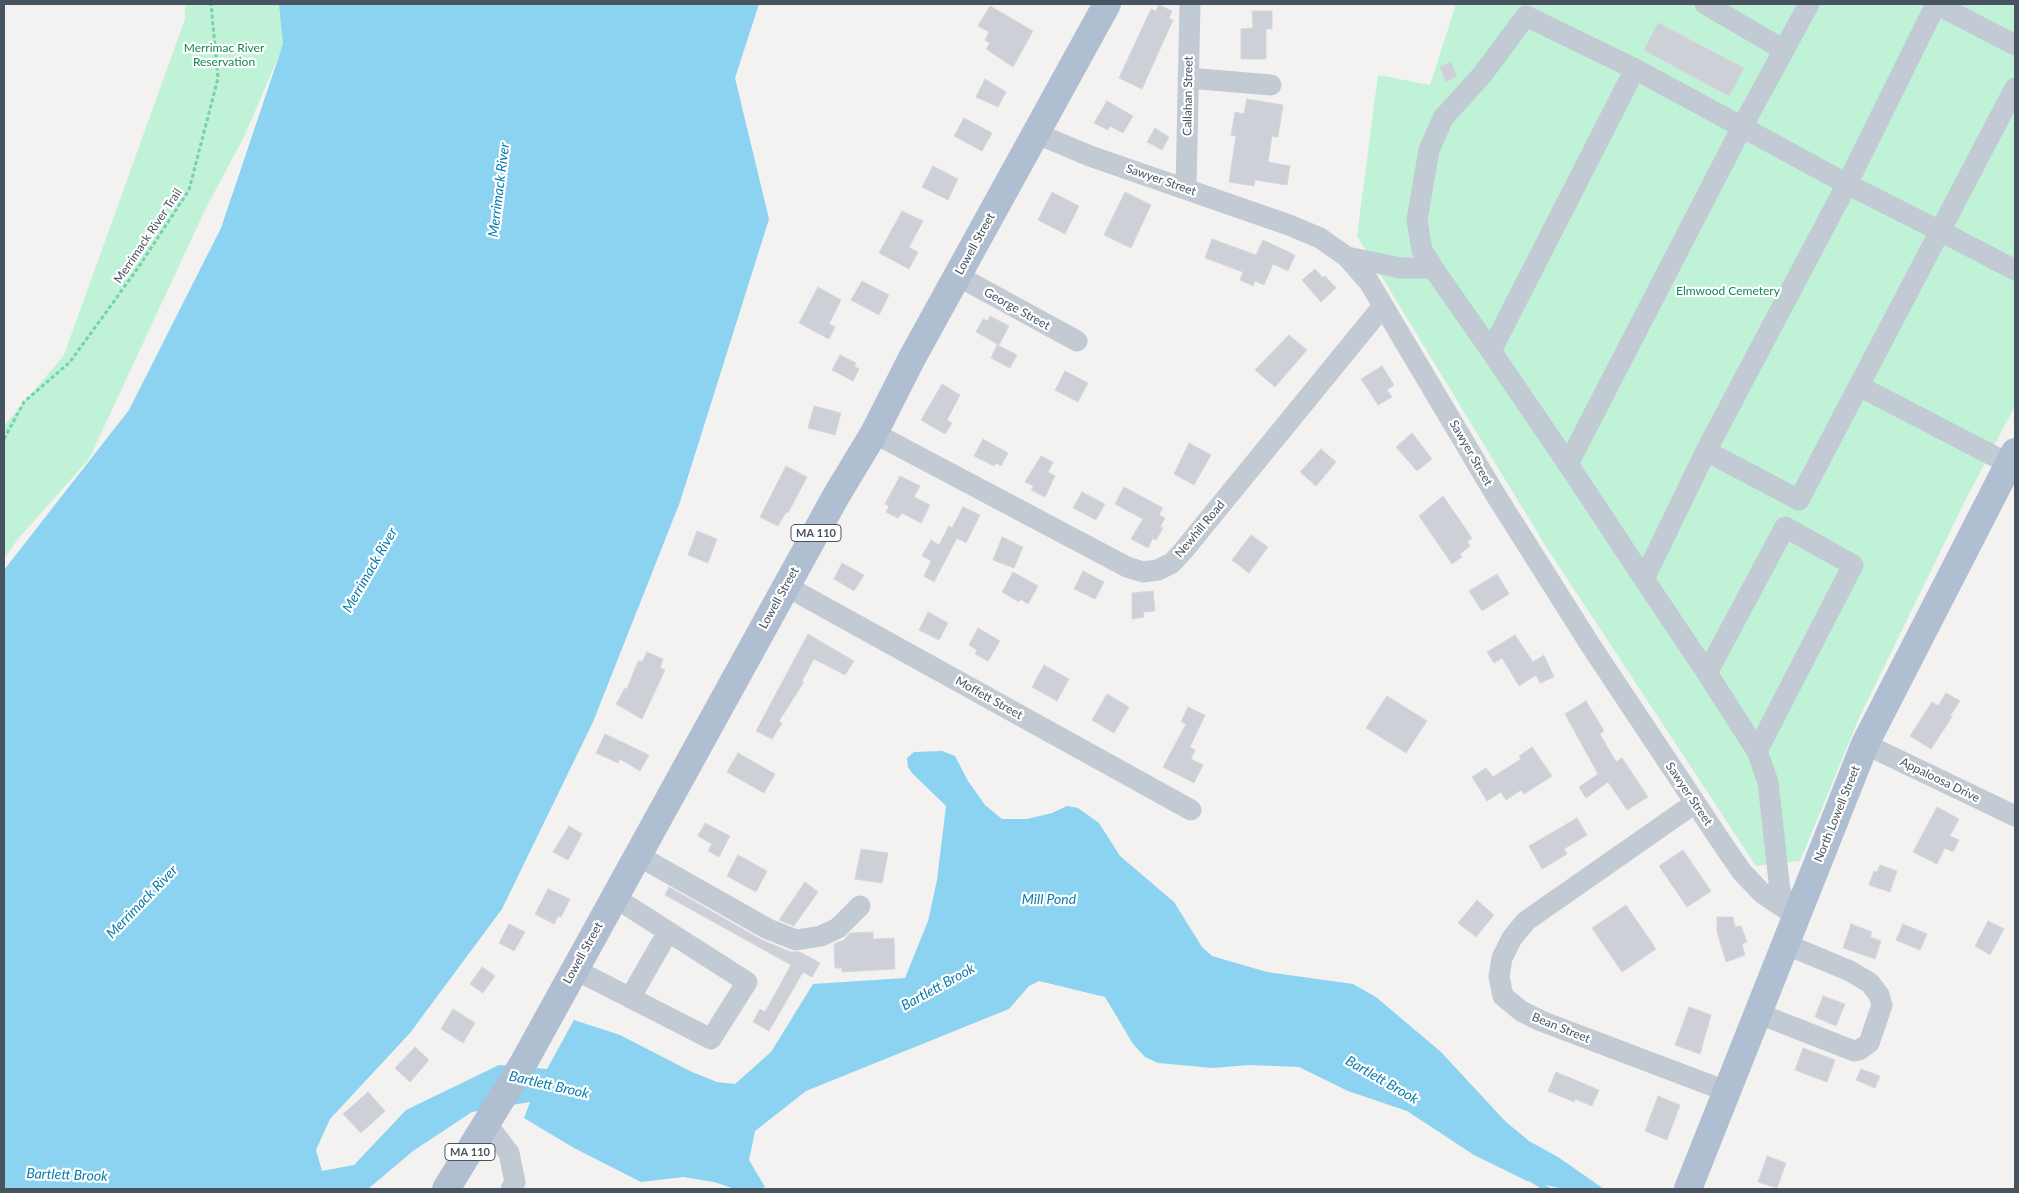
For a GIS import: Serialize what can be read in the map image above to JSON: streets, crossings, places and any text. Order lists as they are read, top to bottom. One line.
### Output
{"streets":{"main road":["Lowell Street","MA 110","North Lowell Street"],"street":["Callahan Street","Sawyer Street","George Street","Newhill Road","Moffett Street","Appaloosa Drive","Bean Street"],"path":["Merrimack River Trail"]},"crossings":[["Callahan Street","Sawyer Street"],["Sawyer Street","Lowell Street"],["Sawyer Street","Newhill Road"],["Sawyer Street","North Lowell Street"],["Sawyer Street","Bean Street"],["Lowell Street","George Street"],["Lowell Street","Newhill Road"],["Lowell Street","Moffett Street"],["Appaloosa Drive","North Lowell Street"],["North Lowell Street","Bean Street"]],"water":["Merrimack River","Mill Pond","Bartlett Brook"],"parks":["Merrimac River Reservation","Elmwood Cemetery"]}
